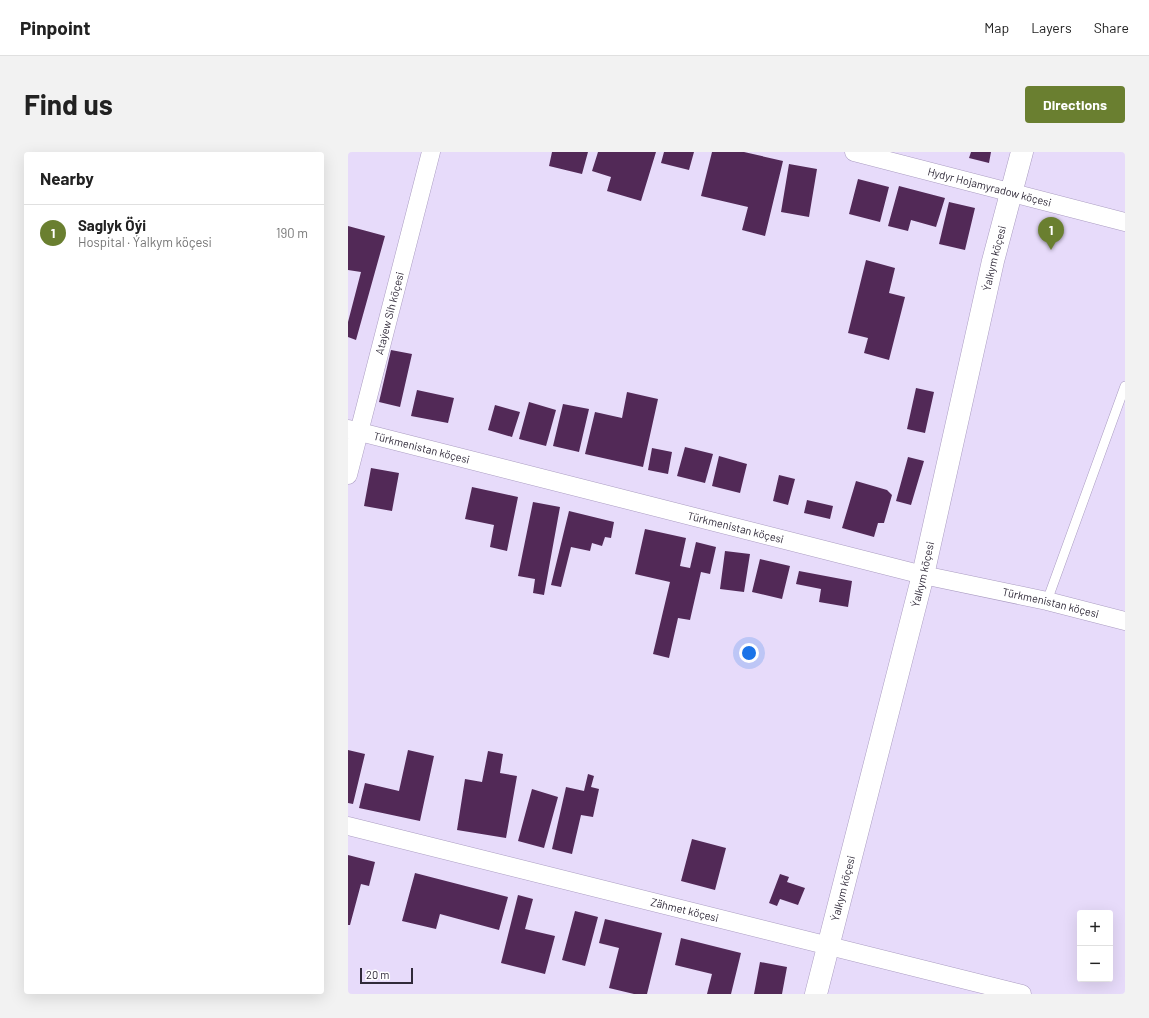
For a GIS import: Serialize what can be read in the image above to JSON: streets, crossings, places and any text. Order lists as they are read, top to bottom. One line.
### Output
{"streets":{"main road":["Ýalkym köçesi"],"street":["Hydyr Hojamyradow köçesi","Ataýew Sih köçesi","Türkmenistan köçesi","Zähmet köçesi"]},"crossings":[["Hydyr Hojamyradow köçesi","Ýalkym köçesi"],["Ýalkym köçesi","Türkmenistan köçesi"],["Ýalkym köçesi","Zähmet köçesi"],["Ataýew Sih köçesi","Türkmenistan köçesi"]],"scale_bar":"20 m","page":{"header":"Pinpoint","nav":["Map","Layers","Share"],"buttons":"Directions","title":"Find us","heading":"Nearby","list":[{"mark":"1","name":"Saglyk Öýi","note":"Hospital · Ýalkym köçesi","value":"190 m"}],"pins":"1","map_buttons":["+","−"],"scale":"20 m"}}
